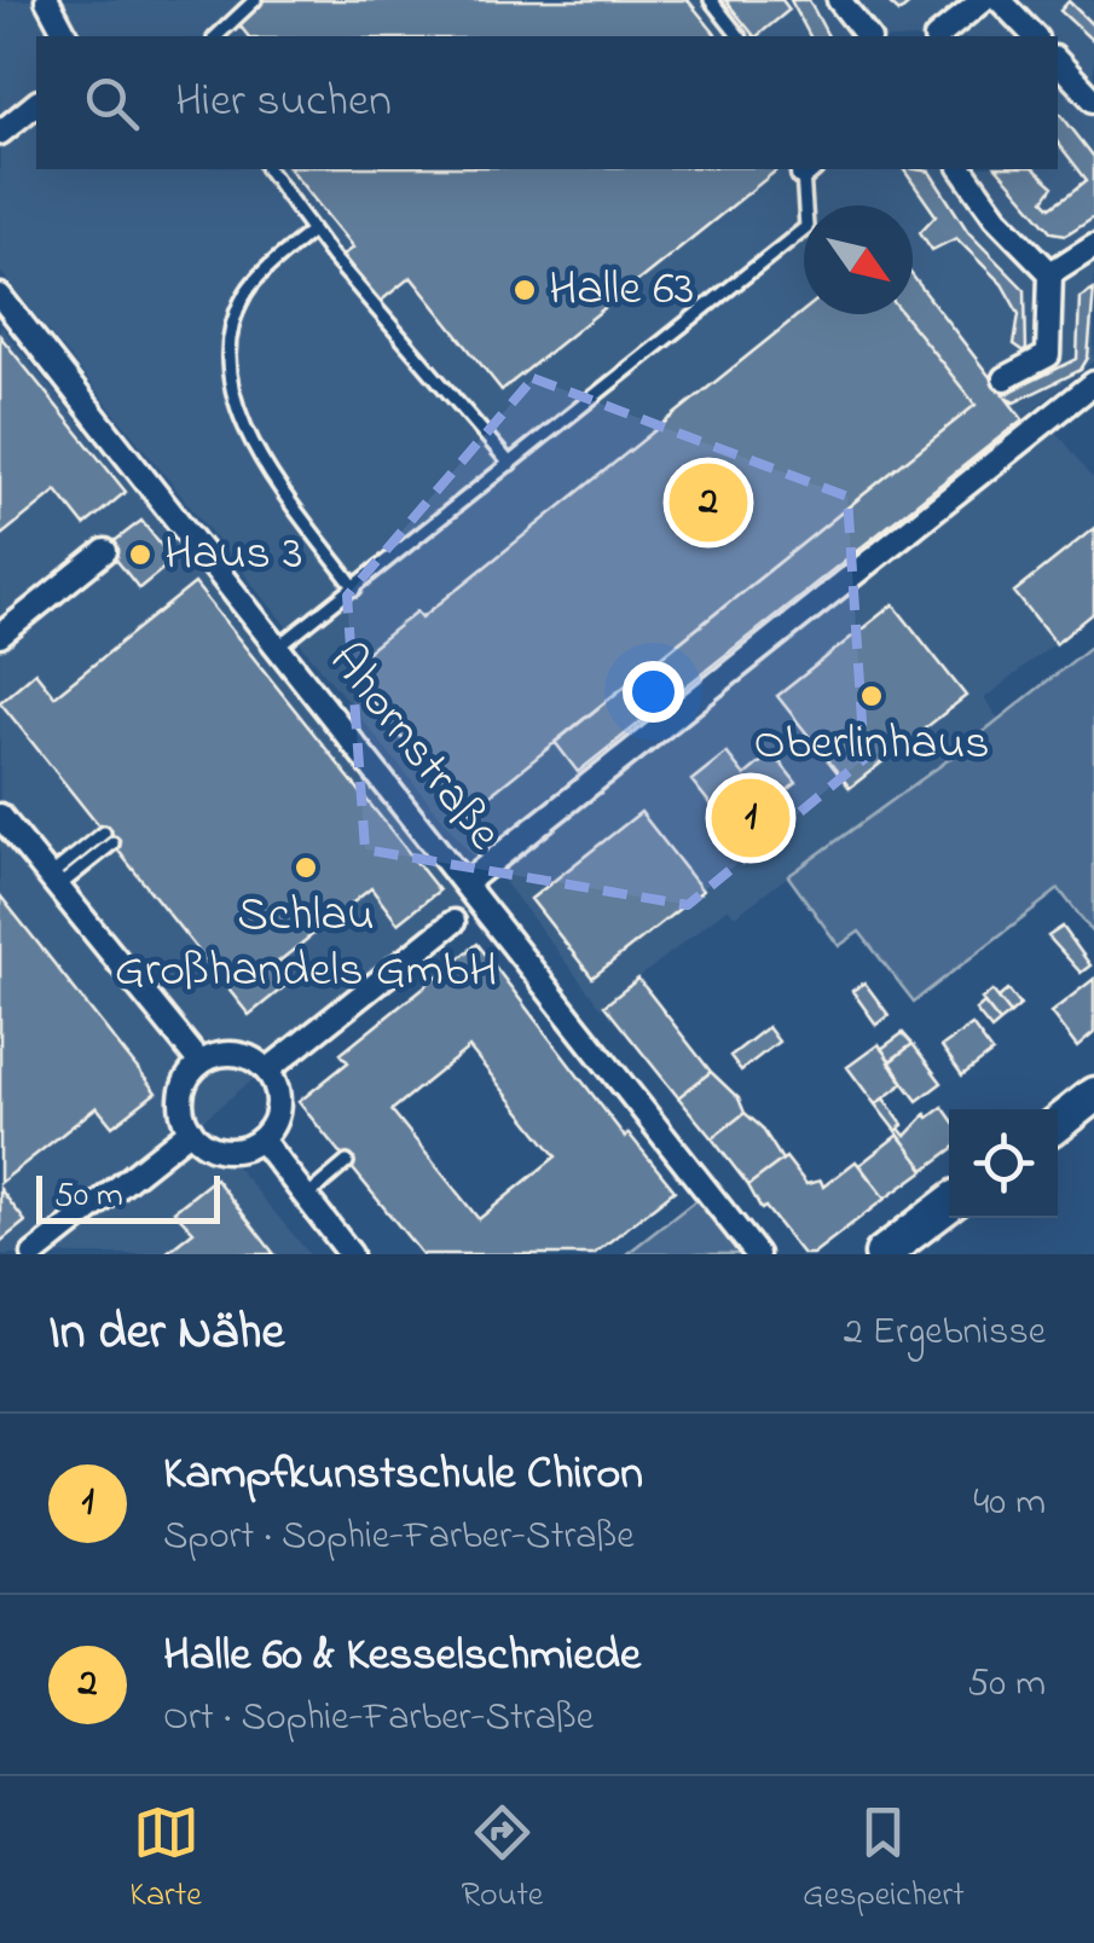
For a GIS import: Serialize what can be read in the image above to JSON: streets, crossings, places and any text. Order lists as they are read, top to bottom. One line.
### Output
{"streets":{"street":["Ahornstraße"]},"places":["Halle 63","Haus 3","Oberlinhaus","Schlau Großhandels GmbH"],"scale_bar":"50 m","north":"bottom right","page":{"search":"Hier suchen","pins":["2","1"],"scale":"50 m","heading":["In der Nähe","2 Ergebnisse"],"list":[{"mark":"1","name":"Kampfkunstschule Chiron","note":"Sport · Sophie-Farber-Straße","value":"40 m"},{"mark":"2","name":"Halle 60 & Kesselschmiede","note":"Ort · Sophie-Farber-Straße","value":"50 m"}],"nav":["Karte","Route","Gespeichert"]}}
